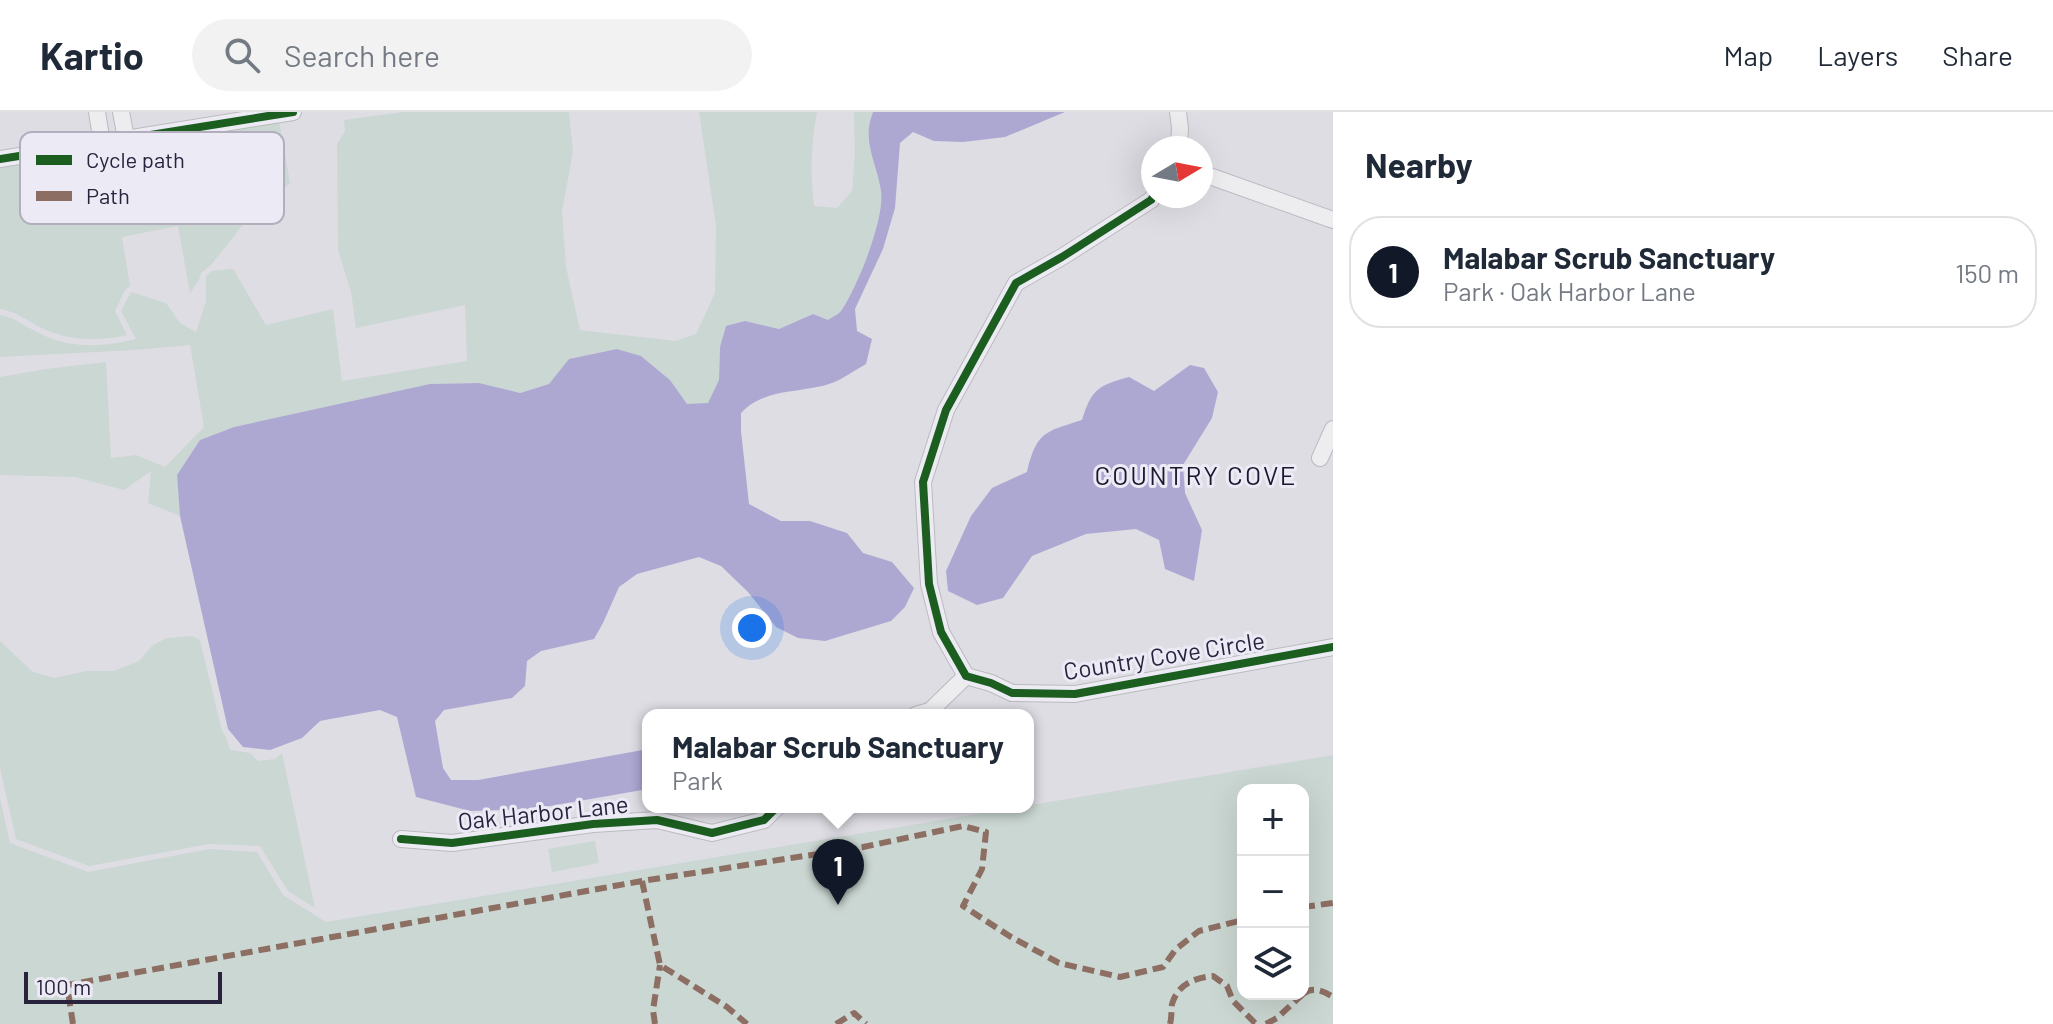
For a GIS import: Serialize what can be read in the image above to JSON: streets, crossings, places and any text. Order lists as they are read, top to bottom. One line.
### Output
{"streets":{"street":["Country Cove Circle","Oak Harbor Lane"]},"districts":["COUNTRY COVE"],"legend":["Cycle path","Path"],"scale_bar":"100 m","north":"right","page":{"header":"Kartio","search":"Search here","nav":["Map","Layers","Share"],"heading":"Nearby","list":[{"mark":"1","name":"Malabar Scrub Sanctuary","note":"Park · Oak Harbor Lane","value":"150 m"}],"popup":["Malabar Scrub Sanctuary","Park"],"map_buttons":["+","−"],"pins":"1","scale":"100 m"}}
